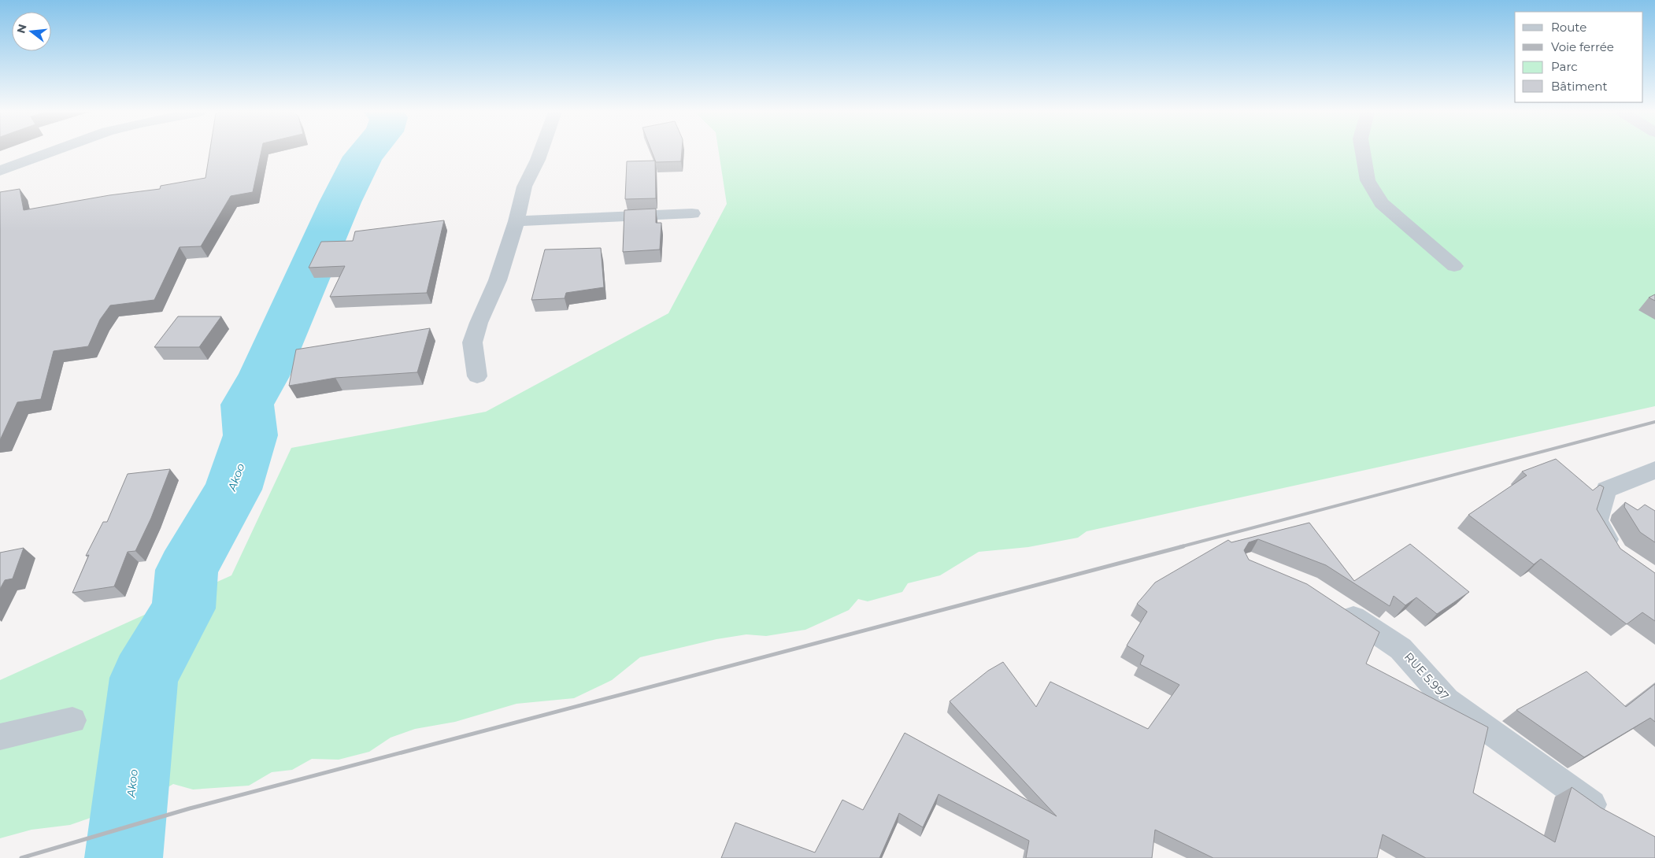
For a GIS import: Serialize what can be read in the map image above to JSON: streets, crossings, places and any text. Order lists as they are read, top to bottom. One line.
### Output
{"streets":{"street":["RUE 5.997"]},"water":["Akoo"],"legend":["Route","Voie ferrée","Parc","Bâtiment"],"north":"left"}
